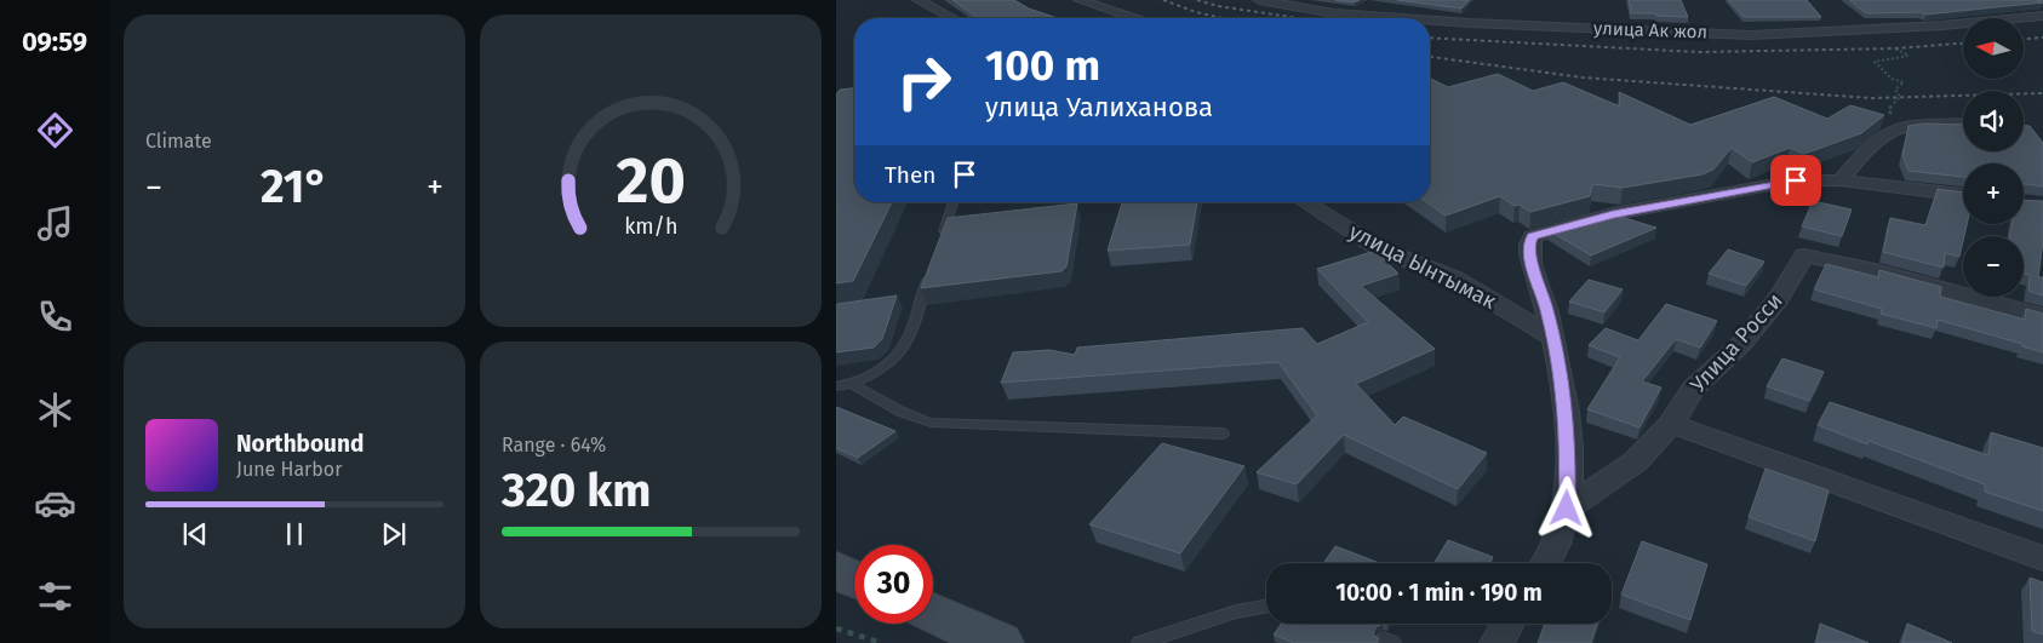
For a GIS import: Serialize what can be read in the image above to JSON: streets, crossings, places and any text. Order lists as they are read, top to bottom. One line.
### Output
{"streets":{"street":["улица Ак жол","улица Ынтымак","Улица Росси"]},"north":"left","page":{"tabs":"09:59","tile":["Climate",["Range · 64%","320 km"]],"map_buttons":["+","−"],"turn":["100 m","улица Уалиханова"],"then":"Then","heat":["−","21°","+"],"song":["Northbound","June Harbor"],"limit":"30","trip":"10:00 · 1 min · 190 m","gauge":["20","km/h"]}}
